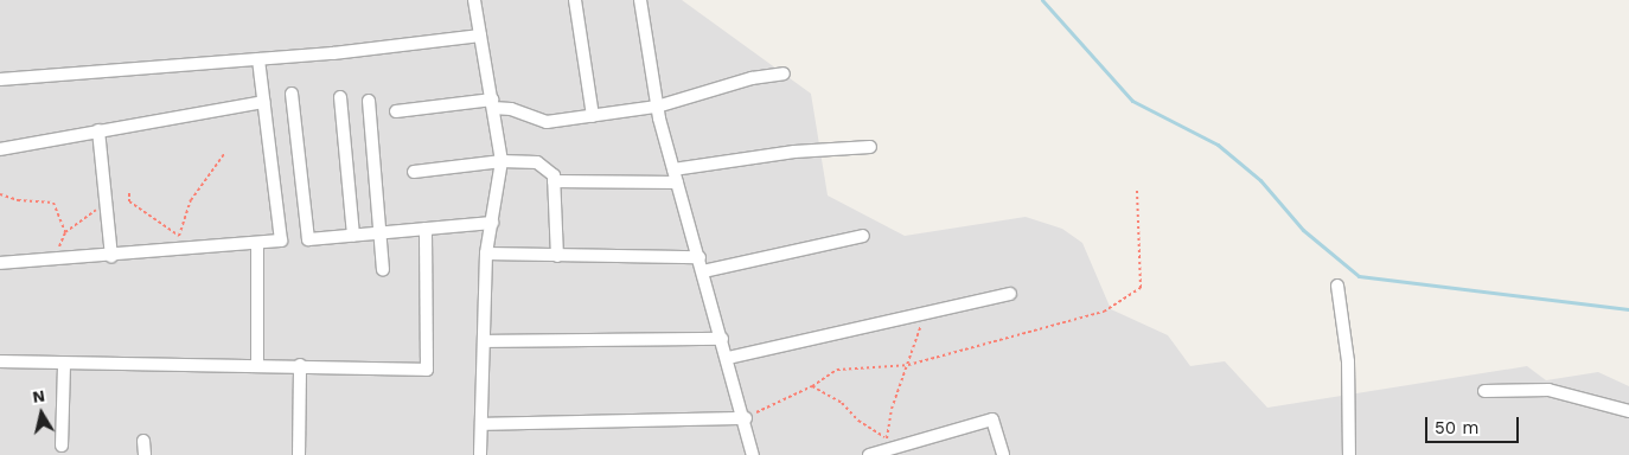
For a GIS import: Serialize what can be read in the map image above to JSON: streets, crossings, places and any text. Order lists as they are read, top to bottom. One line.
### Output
{"scale_bar":"50 m","north":"top"}
